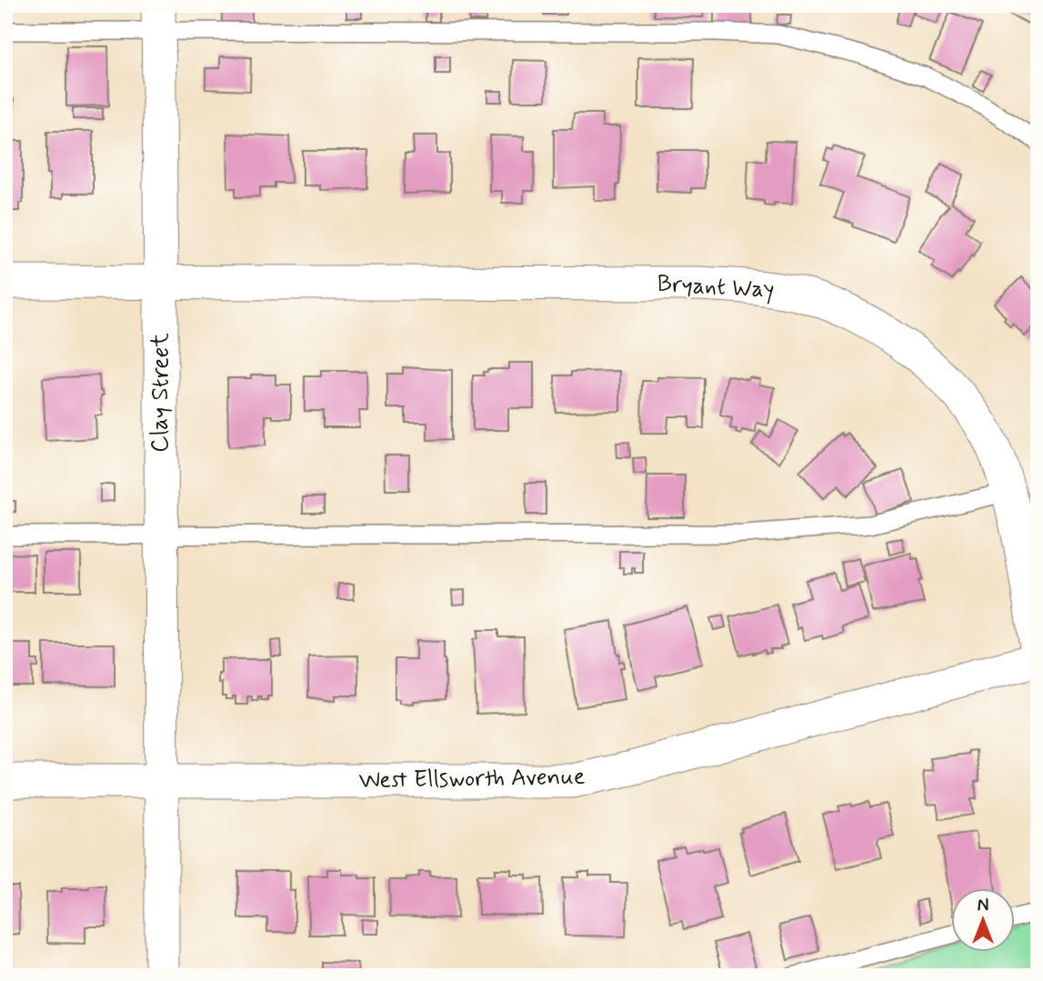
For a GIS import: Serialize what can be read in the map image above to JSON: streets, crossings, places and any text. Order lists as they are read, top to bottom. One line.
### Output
{"streets":{"street":["Bryant Way","Clay Street","West Ellsworth Avenue"]},"crossings":[["Bryant Way","Clay Street"],["Bryant Way","West Ellsworth Avenue"],["Clay Street","West Ellsworth Avenue"]],"north":"top"}
